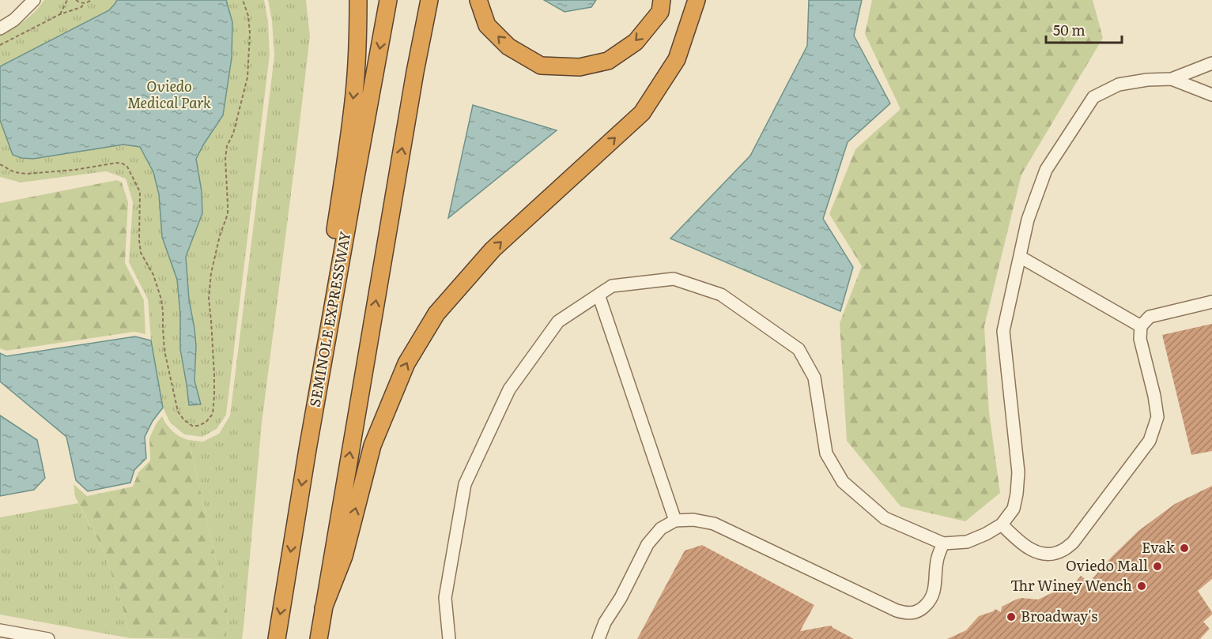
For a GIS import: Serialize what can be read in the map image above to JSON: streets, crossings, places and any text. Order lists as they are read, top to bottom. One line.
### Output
{"streets":{"highway":["SEMINOLE EXPRESSWAY"]},"parks":["Oviedo Medical Park"],"places":["Evak","Oviedo Mall","Thr Winey Wench","Broadway's"],"scale_bar":"50 m"}
